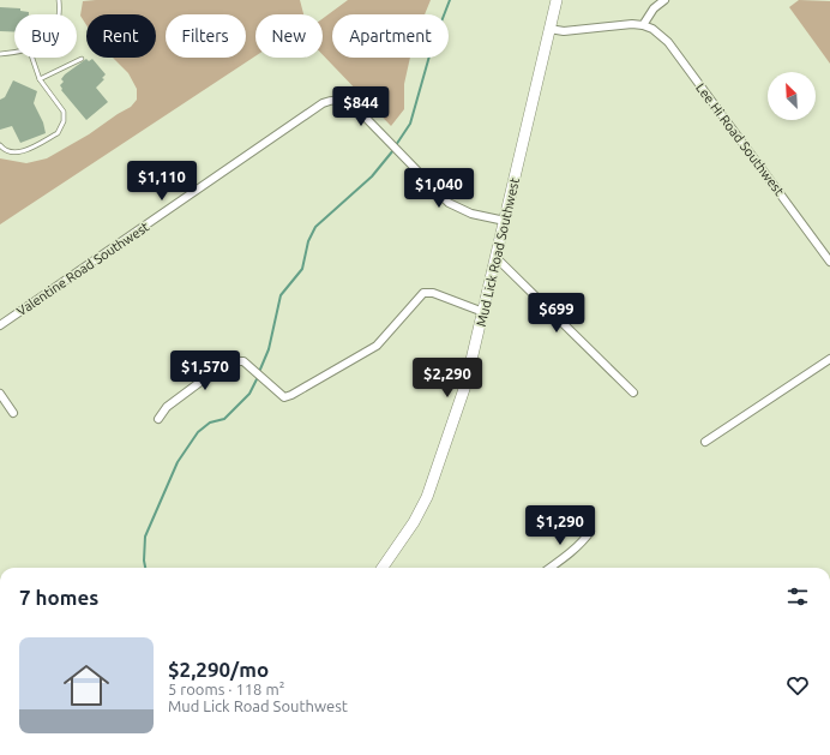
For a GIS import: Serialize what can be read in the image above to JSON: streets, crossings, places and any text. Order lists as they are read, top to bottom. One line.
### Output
{"streets":{"street":["Lee Hi Road Southwest","Mud Lick Road Southwest","Valentine Road Southwest"]},"crossings":[["Mud Lick Road Southwest","Valentine Road Southwest"]],"north":"top left","page":{"chip":["Buy","Rent","Filters","New","Apartment"],"price":["$844","$1,110","$1,040","$699","$1,570","$2,290","$1,290"],"heading":"7 homes","list":[{"name":"$2,290/mo","note":"5 rooms · 118 m² · Mud Lick Road Southwest"}]}}
